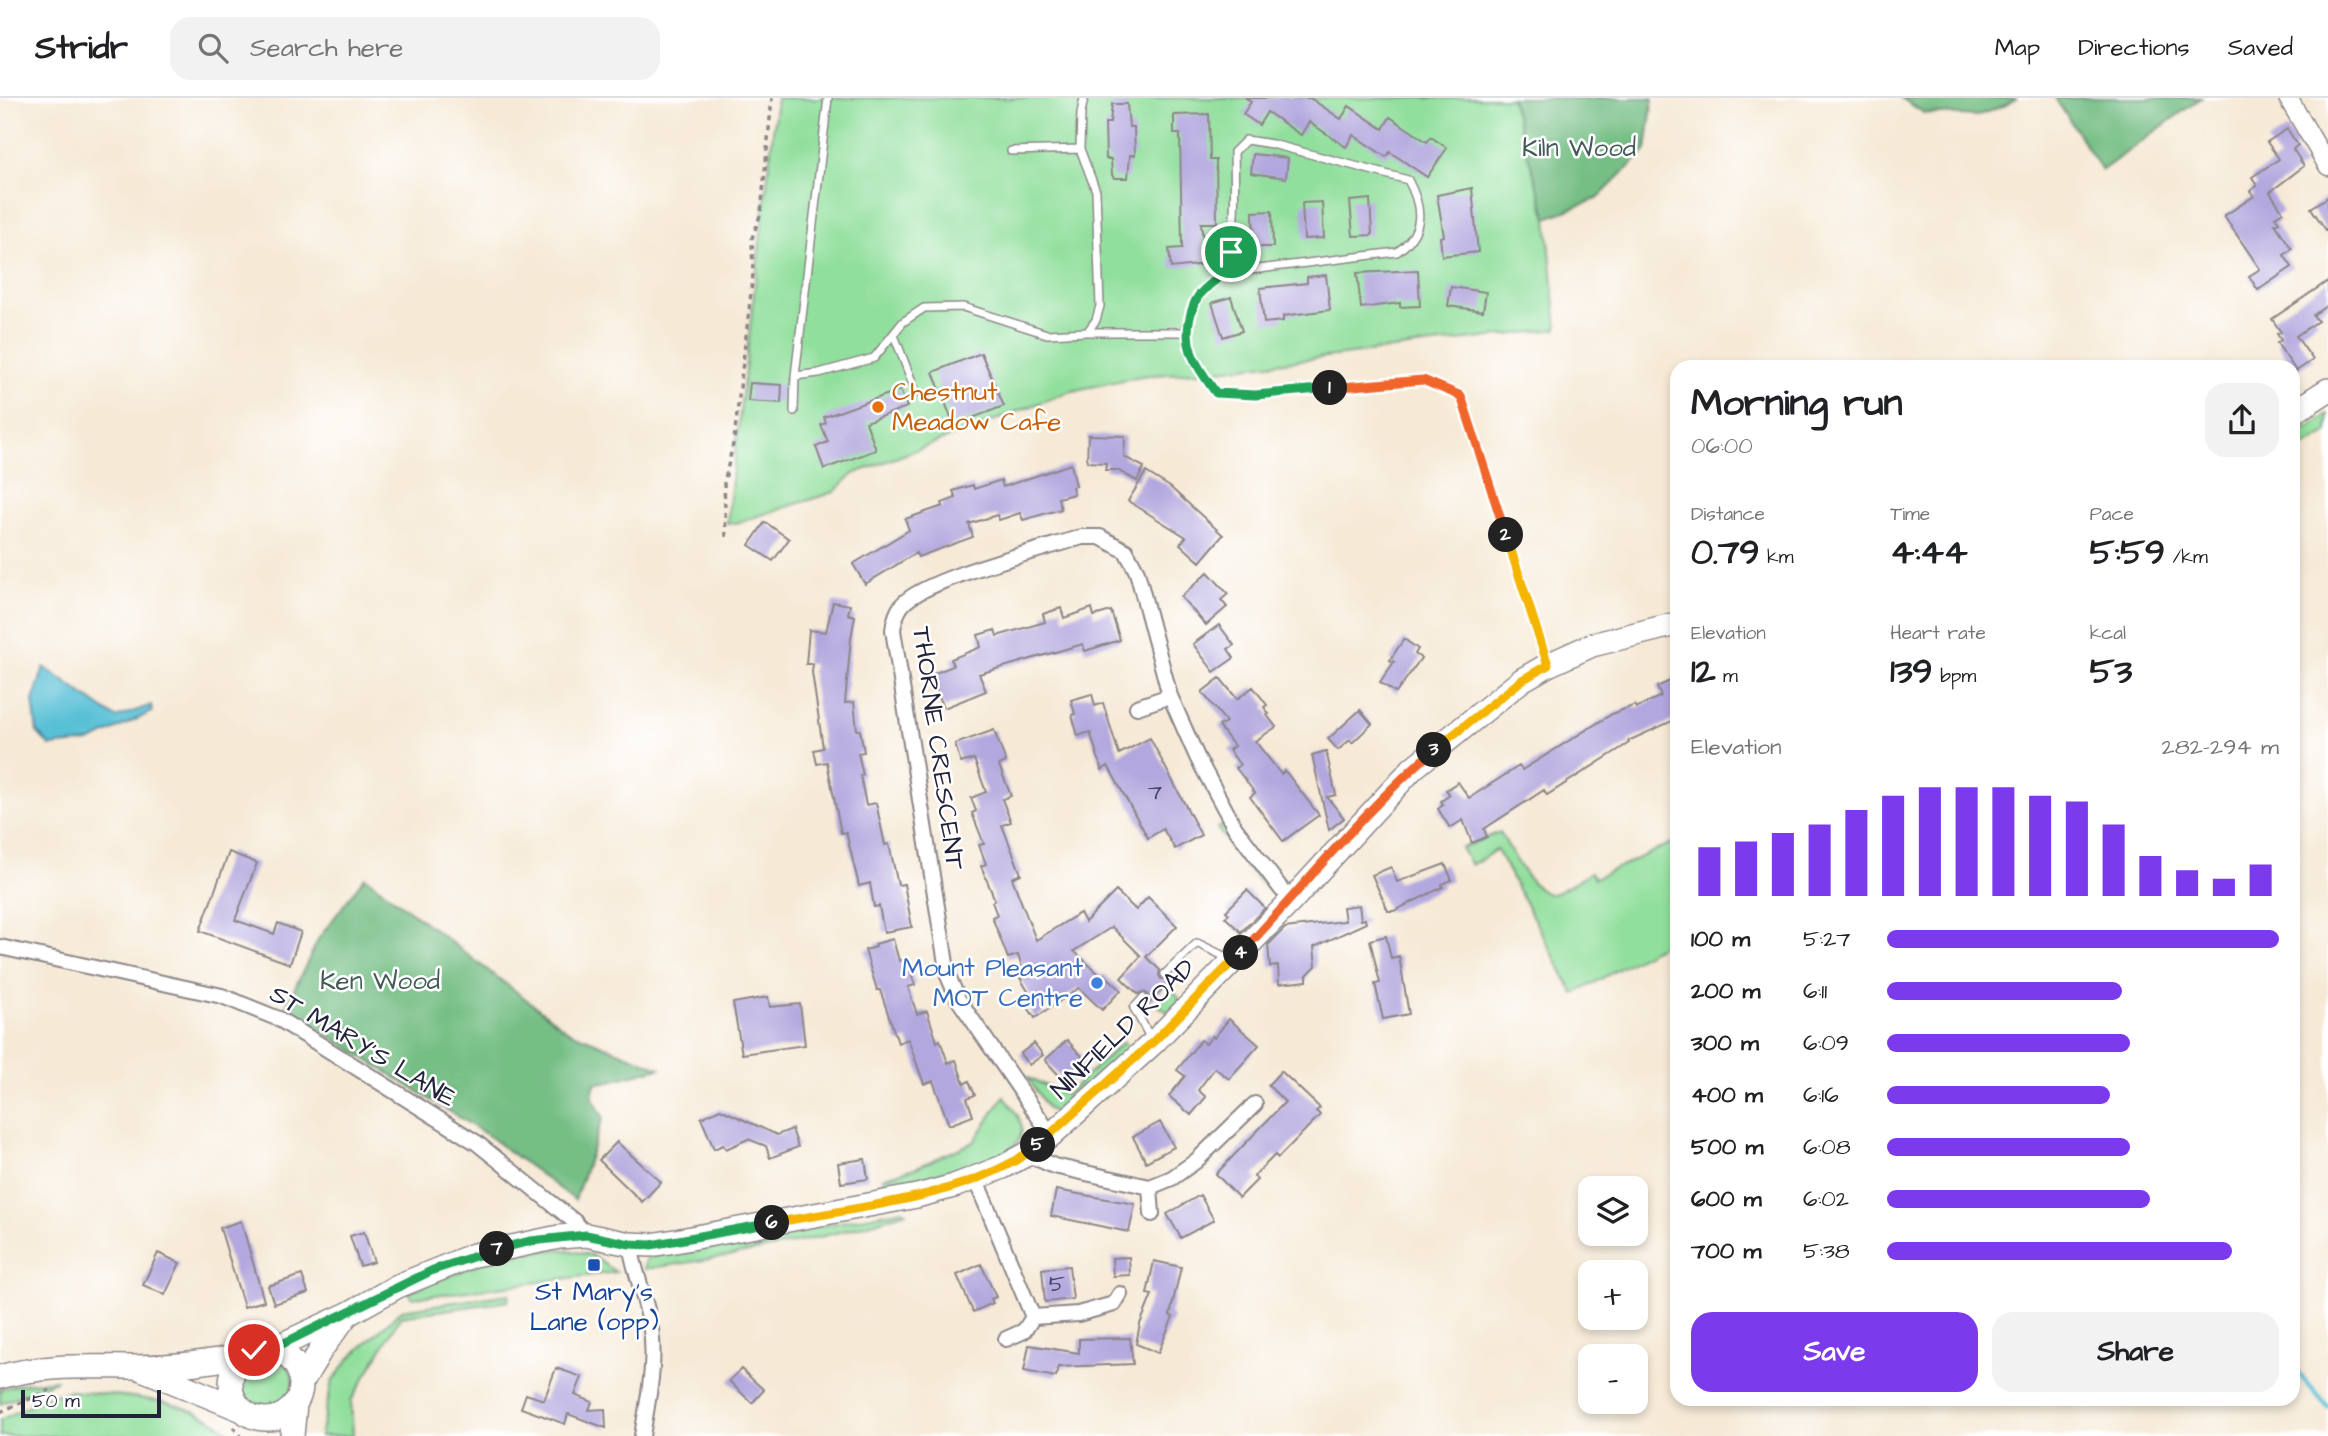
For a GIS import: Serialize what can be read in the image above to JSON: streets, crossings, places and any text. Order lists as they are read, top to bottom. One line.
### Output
{"streets":{"main road":["NINFIELD ROAD"],"street":["THORNE CRESCENT","ST MARY'S LANE"]},"crossings":[["THORNE CRESCENT","NINFIELD ROAD"],["NINFIELD ROAD","ST MARY'S LANE"]],"parks":["Kiln Wood","Ken Wood"],"places":{"other":["Chestnut Meadow Cafe","Mount Pleasant MOT Centre"],"transit":["St Mary's Lane (opp)"]},"house_numbers":["7","5"],"scale_bar":"50 m","page":{"header":"Stridr","search":"Search here","nav":["Map","Directions","Saved"],"heading":["Morning run","06:00"],"pins":["1","2","3","4","5","6","7"],"stats":[["Distance","0.79 km"],["Time","4:44"],["Pace","5:59 /km"],["Elevation","12 m"],["Heart rate","139 bpm"],["kcal","53"]],"chart":["Elevation","282–294 m"],"list":[{"name":"100 m","note":"5:27"},{"name":"200 m","note":"6:11"},{"name":"300 m","note":"6:09"},{"name":"400 m","note":"6:16"},{"name":"500 m","note":"6:08"},{"name":"600 m","note":"6:02"},{"name":"700 m","note":"5:38"}],"map_buttons":["+","−"],"buttons":["Save","Share"],"scale":"50 m"}}
